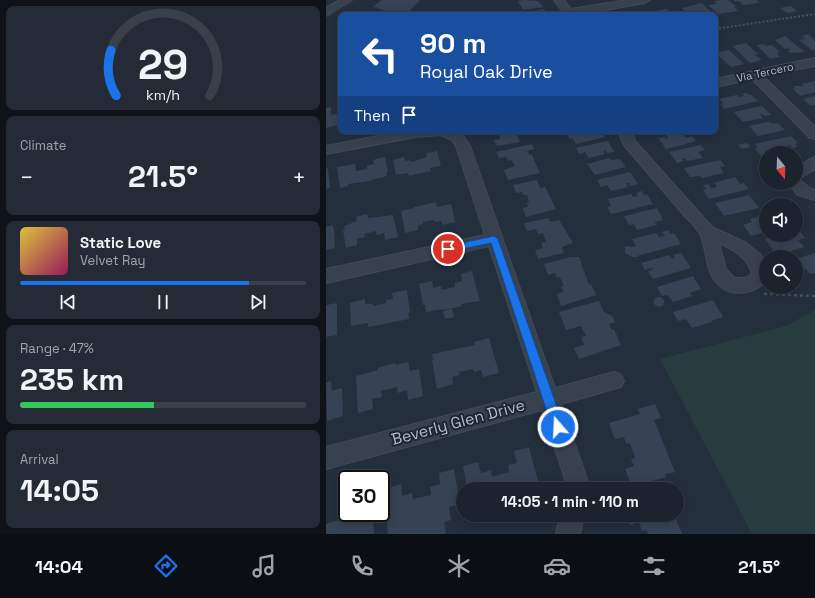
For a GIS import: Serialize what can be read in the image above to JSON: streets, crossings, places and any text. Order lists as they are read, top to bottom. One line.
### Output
{"streets":{"street":["Via Tercero","Beverly Glen Drive"]},"north":"bottom","page":{"turn":["90 m","Royal Oak Drive"],"then":"Then","tile":["Climate",["Range · 47%","235 km"],["Arrival","14:05"]],"heat":["−","21.5°","+"],"song":["Static Love","Velvet Ray"],"limit":"30","trip":"14:05 · 1 min · 110 m","tabs":["14:04","21.5°"],"gauge":["29","km/h"]}}
